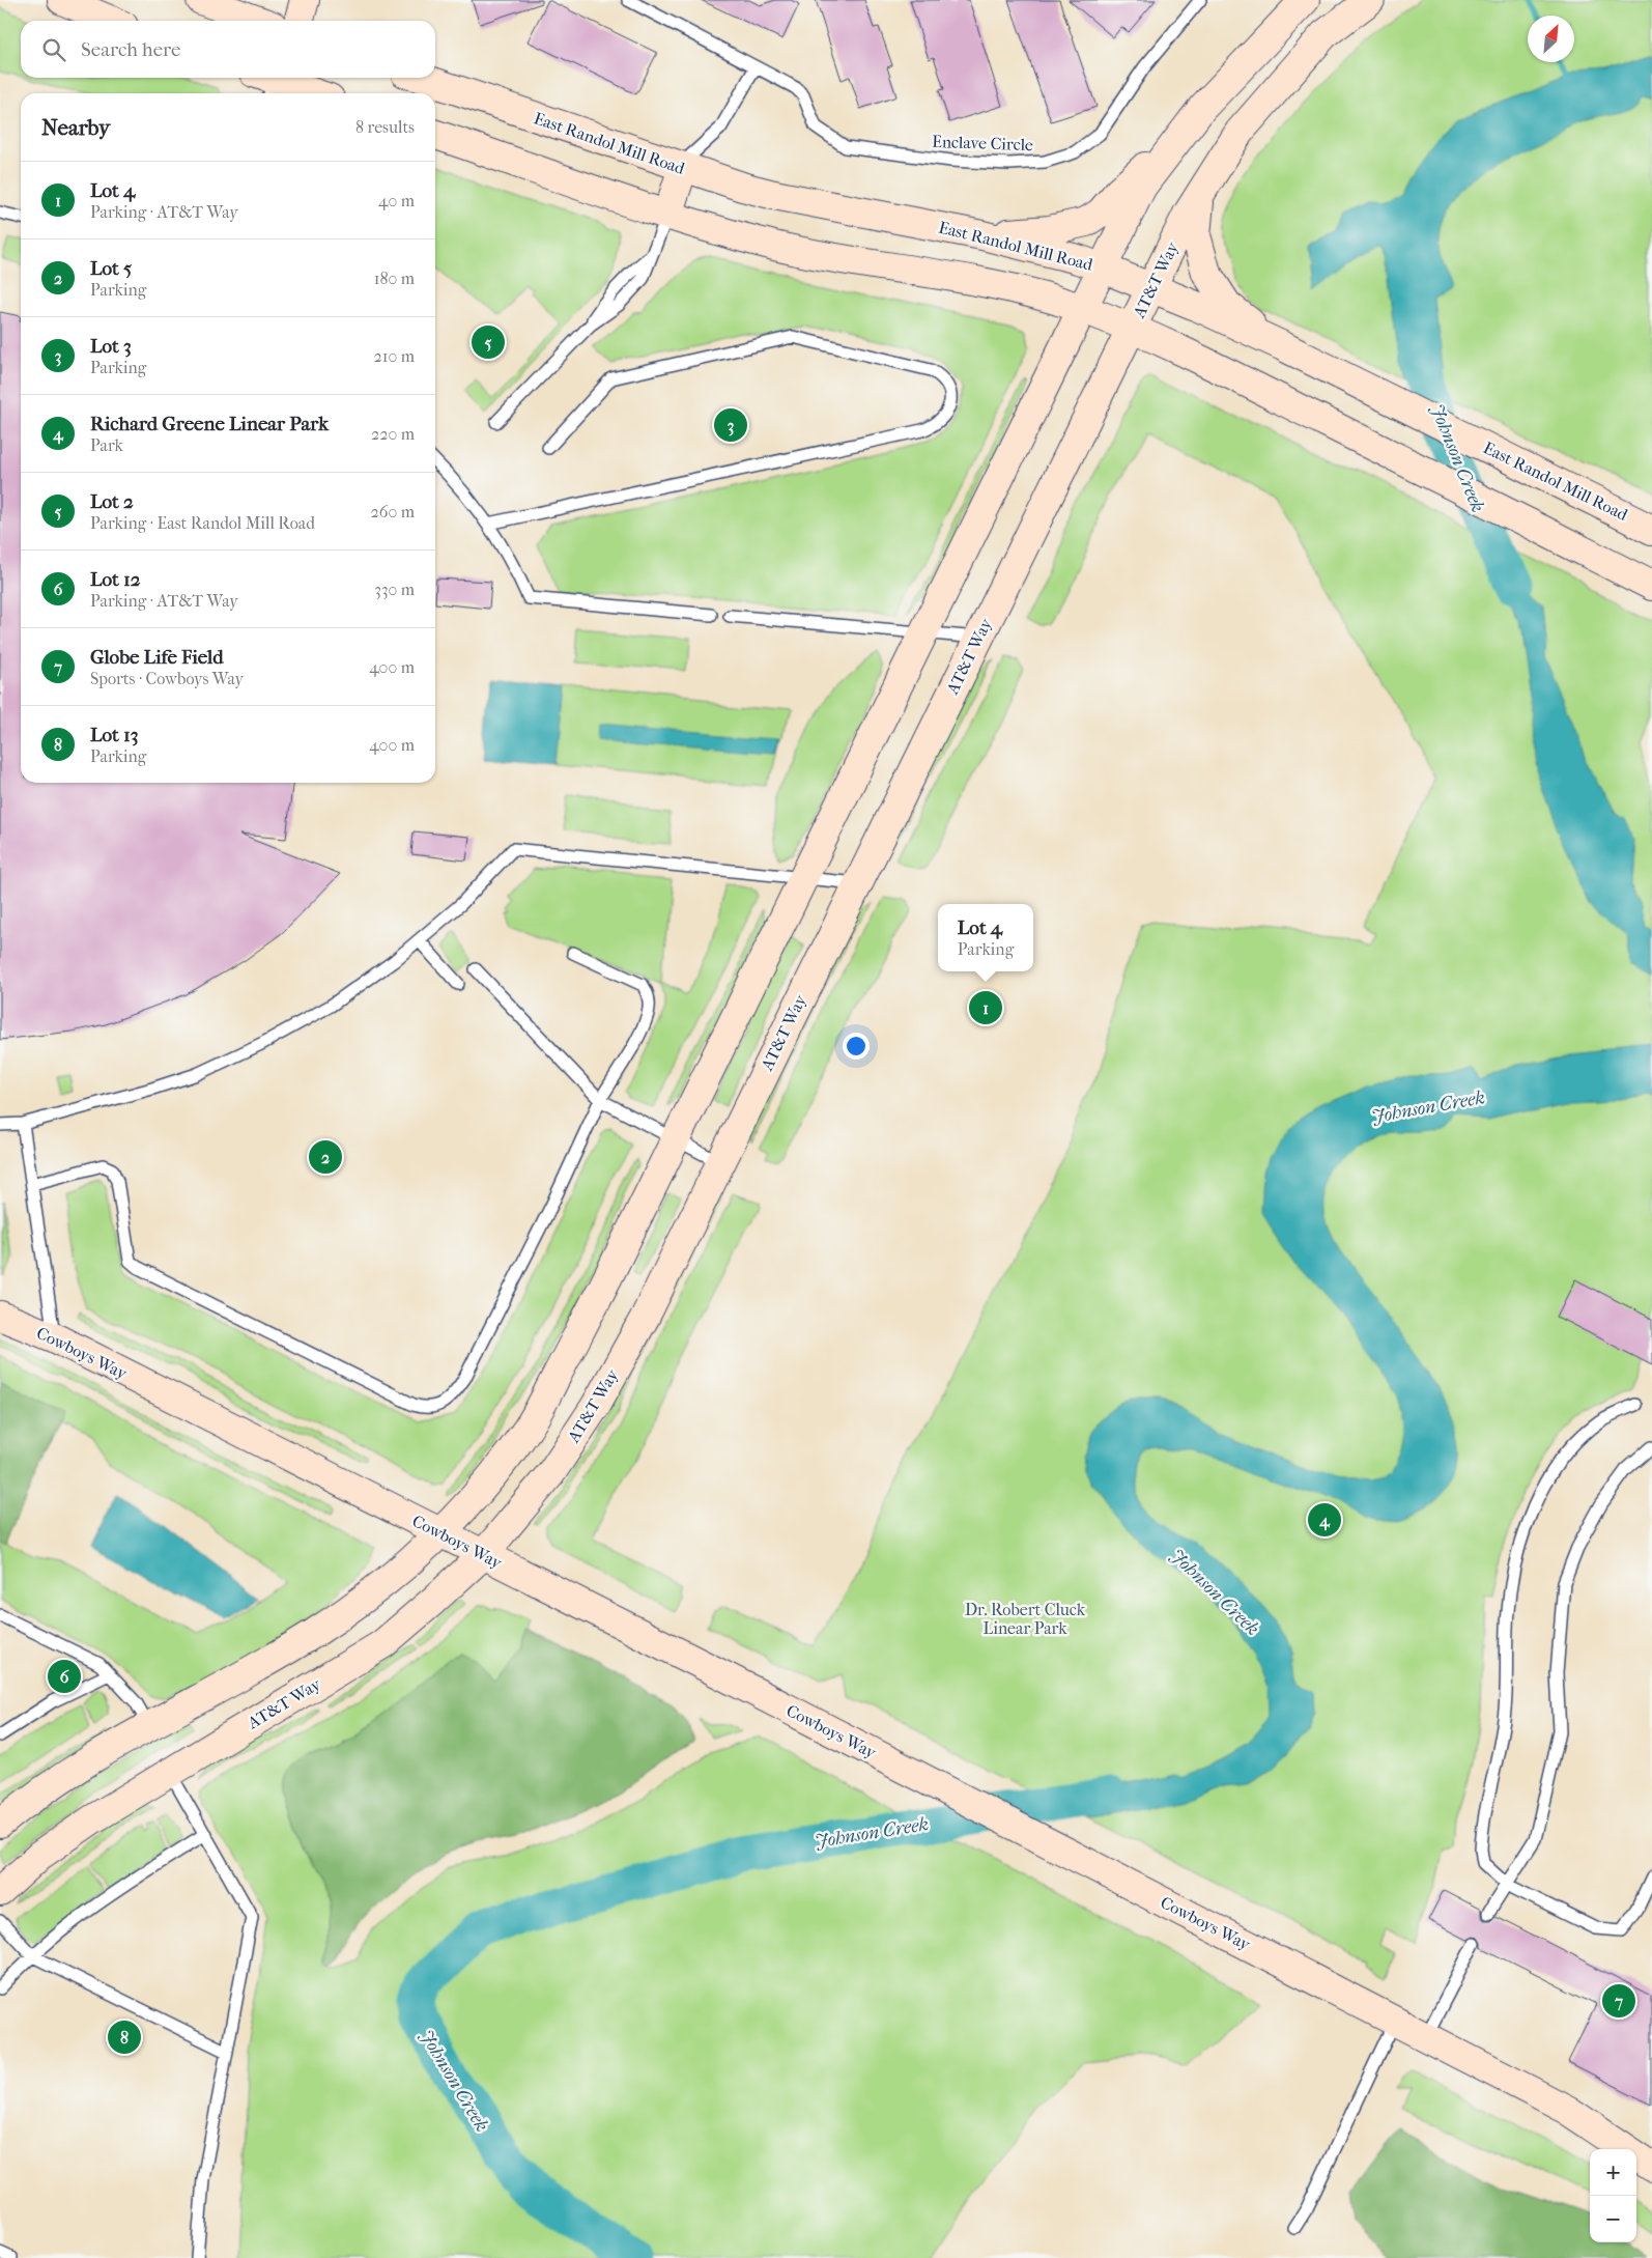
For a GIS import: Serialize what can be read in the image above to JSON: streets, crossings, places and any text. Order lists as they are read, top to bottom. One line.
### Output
{"streets":{"main road":["East Randol Mill Road","AT&T Way","Cowboys Way"],"lane":["Enclave Circle"]},"crossings":[["East Randol Mill Road","AT&T Way"],["AT&T Way","Cowboys Way"]],"water":["Johnson Creek"],"parks":["Dr. Robert Cluck Linear Park"],"north":"top right","page":{"search":"Search here","heading":["Nearby","8 results"],"list":[{"mark":"1","name":"Lot 4","note":"Parking · AT&T Way","value":"40 m"},{"mark":"2","name":"Lot 5","note":"Parking","value":"180 m"},{"mark":"3","name":"Lot 3","note":"Parking","value":"210 m"},{"mark":"4","name":"Richard Greene Linear Park","note":"Park","value":"220 m"},{"mark":"5","name":"Lot 2","note":"Parking · East Randol Mill Road","value":"260 m"},{"mark":"6","name":"Lot 12","note":"Parking · AT&T Way","value":"330 m"},{"mark":"7","name":"Globe Life Field","note":"Sports · Cowboys Way","value":"400 m"},{"mark":"8","name":"Lot 13","note":"Parking","value":"400 m"}],"pins":["5","3","1","2","4","6","7","8"],"popup":["Lot 4","Parking"],"map_buttons":["+","−"]}}
